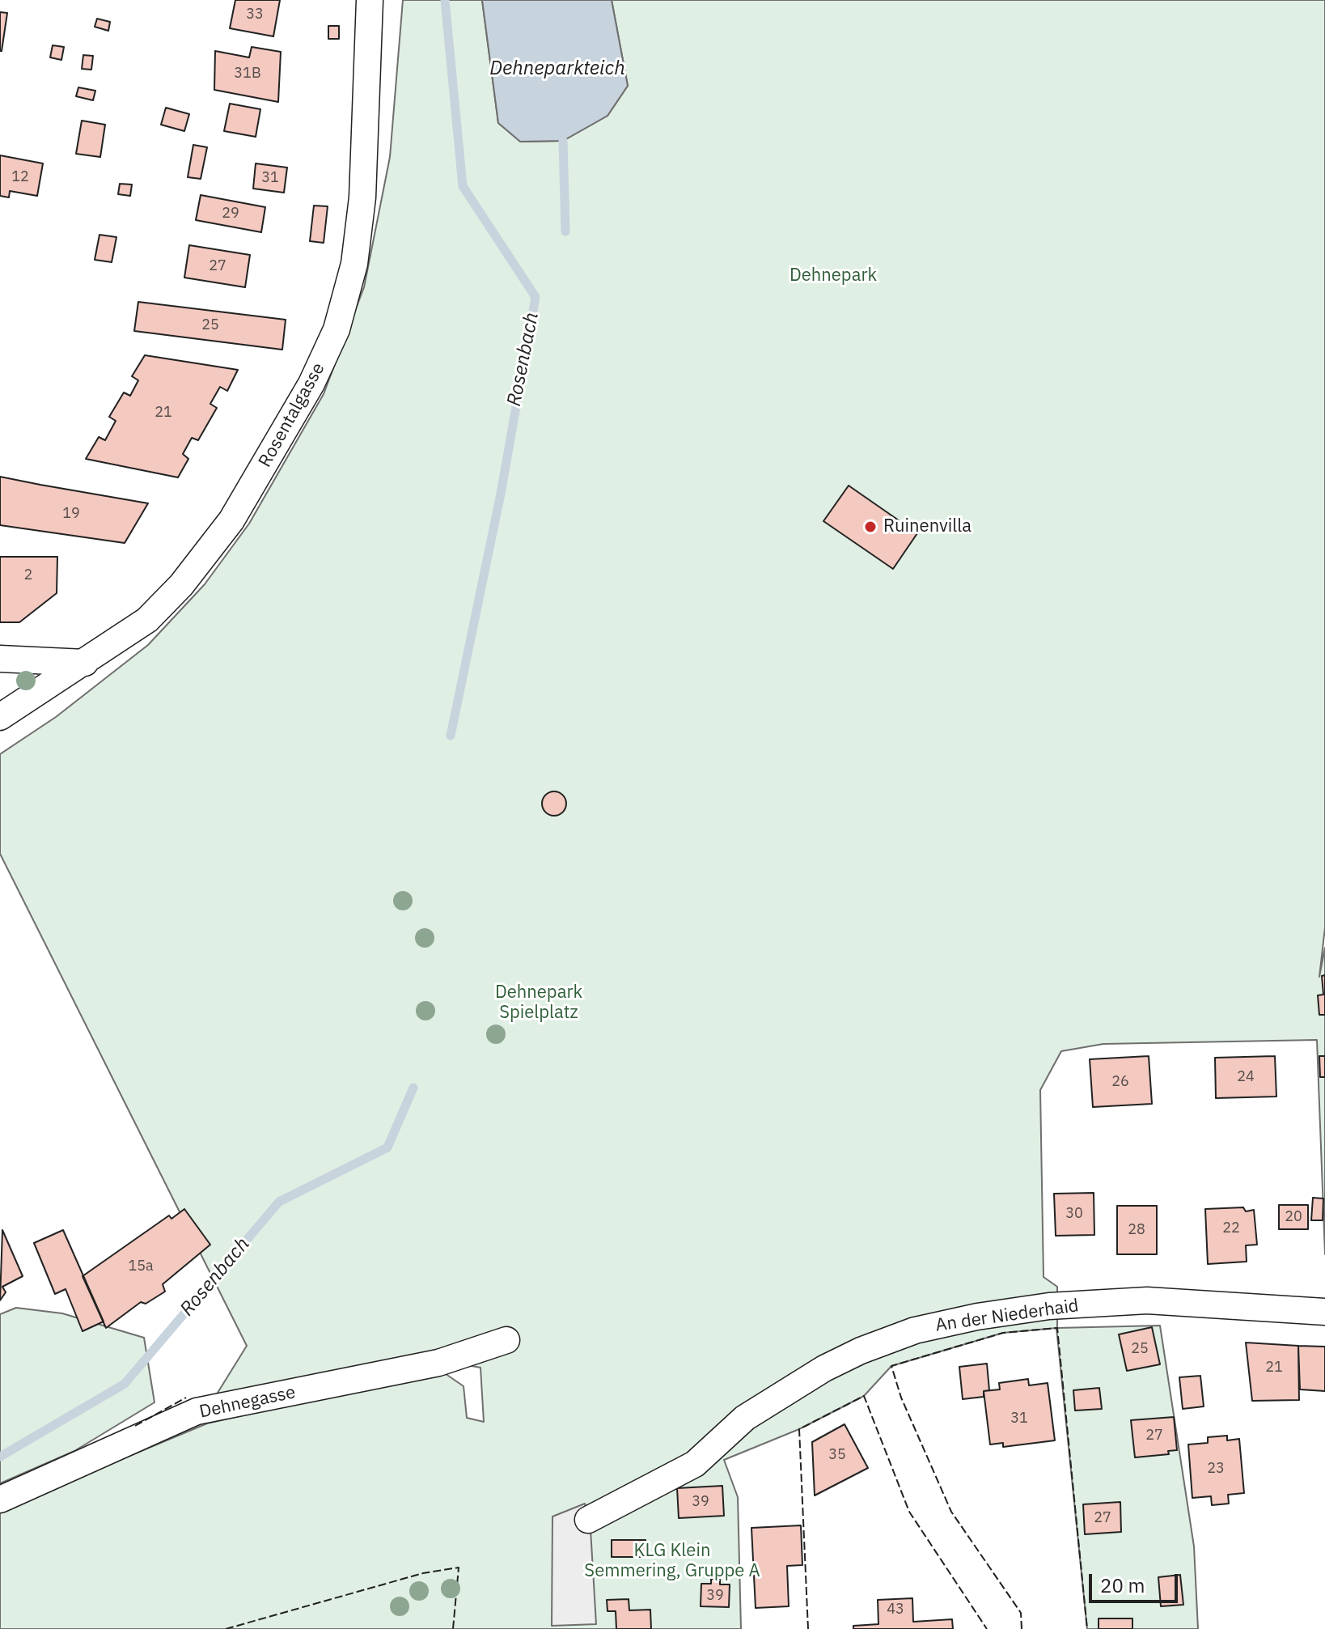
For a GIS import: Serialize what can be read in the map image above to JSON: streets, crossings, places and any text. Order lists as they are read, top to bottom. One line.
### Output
{"streets":{"street":["Rosentalgasse","An der Niederhaid","Dehnegasse"]},"water":["Dehneparkteich","Rosenbach"],"parks":["Dehnepark","Dehnepark Spielplatz","KLG Klein Semmering, Gruppe A"],"places":["Ruinenvilla"],"house_numbers":["33","31B","12","31","29","27","25","21","19","2","24","26","30","20","22","28","15a","25","21","31","27","35","23","39","27","39","43"],"scale_bar":"20 m"}
